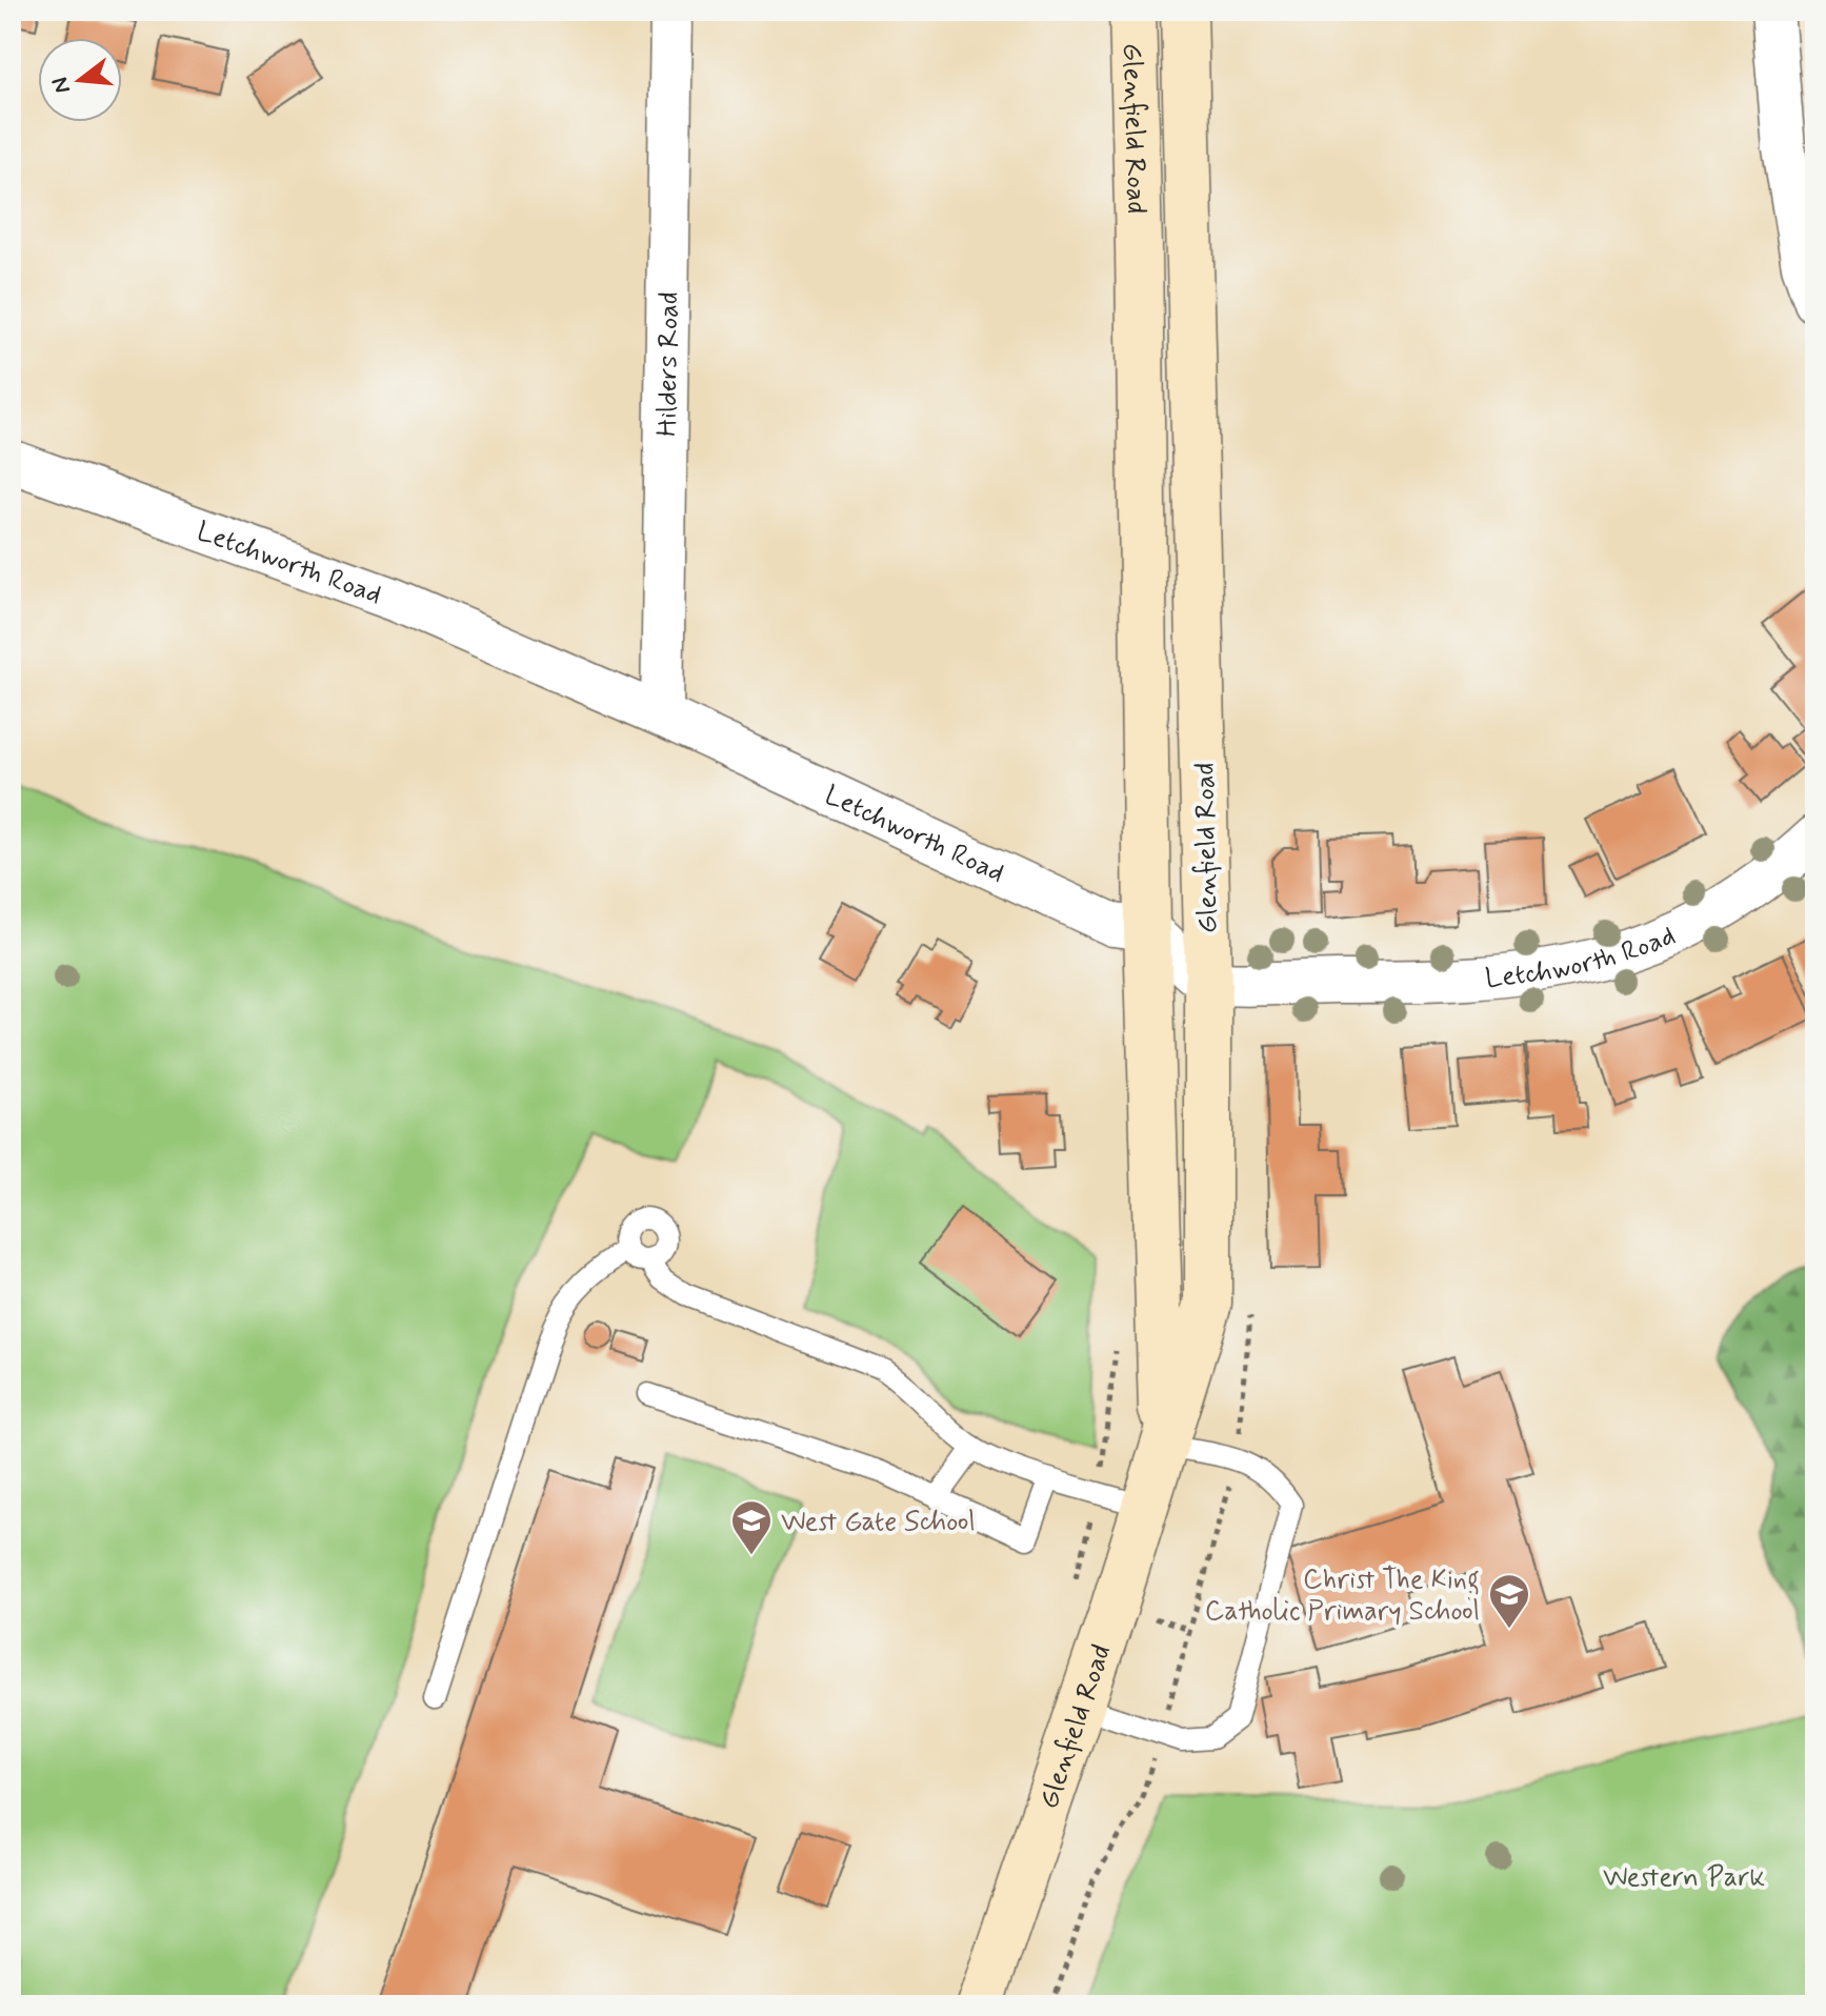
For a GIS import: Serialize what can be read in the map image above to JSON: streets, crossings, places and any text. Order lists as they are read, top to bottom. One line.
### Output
{"streets":{"street":["Glenfield Road","Hilders Road","Letchworth Road"]},"crossings":[["Glenfield Road","Letchworth Road"],["Hilders Road","Letchworth Road"]],"parks":["Western Park"],"places":{"school or university":["West Gate School","Christ The King Catholic Primary School"]},"north":"left"}
